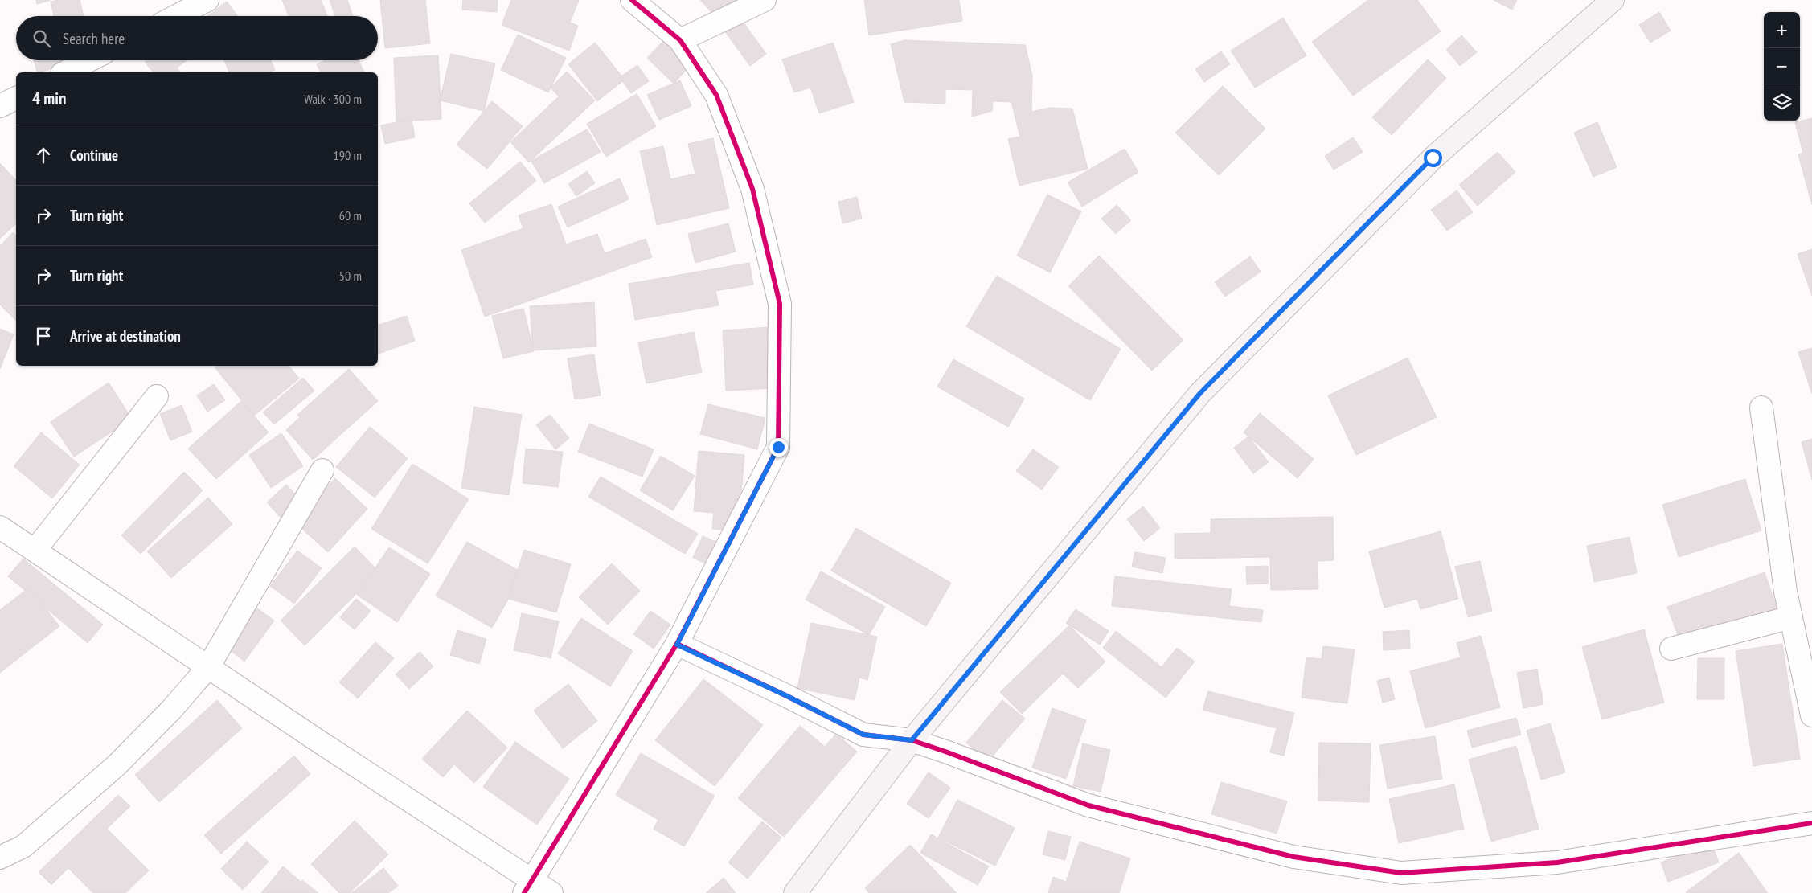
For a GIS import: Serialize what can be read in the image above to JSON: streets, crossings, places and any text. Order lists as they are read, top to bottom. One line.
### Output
{"page":{"map_buttons":["+","−"],"search":"Search here","heading":["4 min","Walk · 300 m"],"list":[["Continue","190 m"],["Turn right","60 m"],["Turn right","50 m"],"Arrive at destination"]}}
